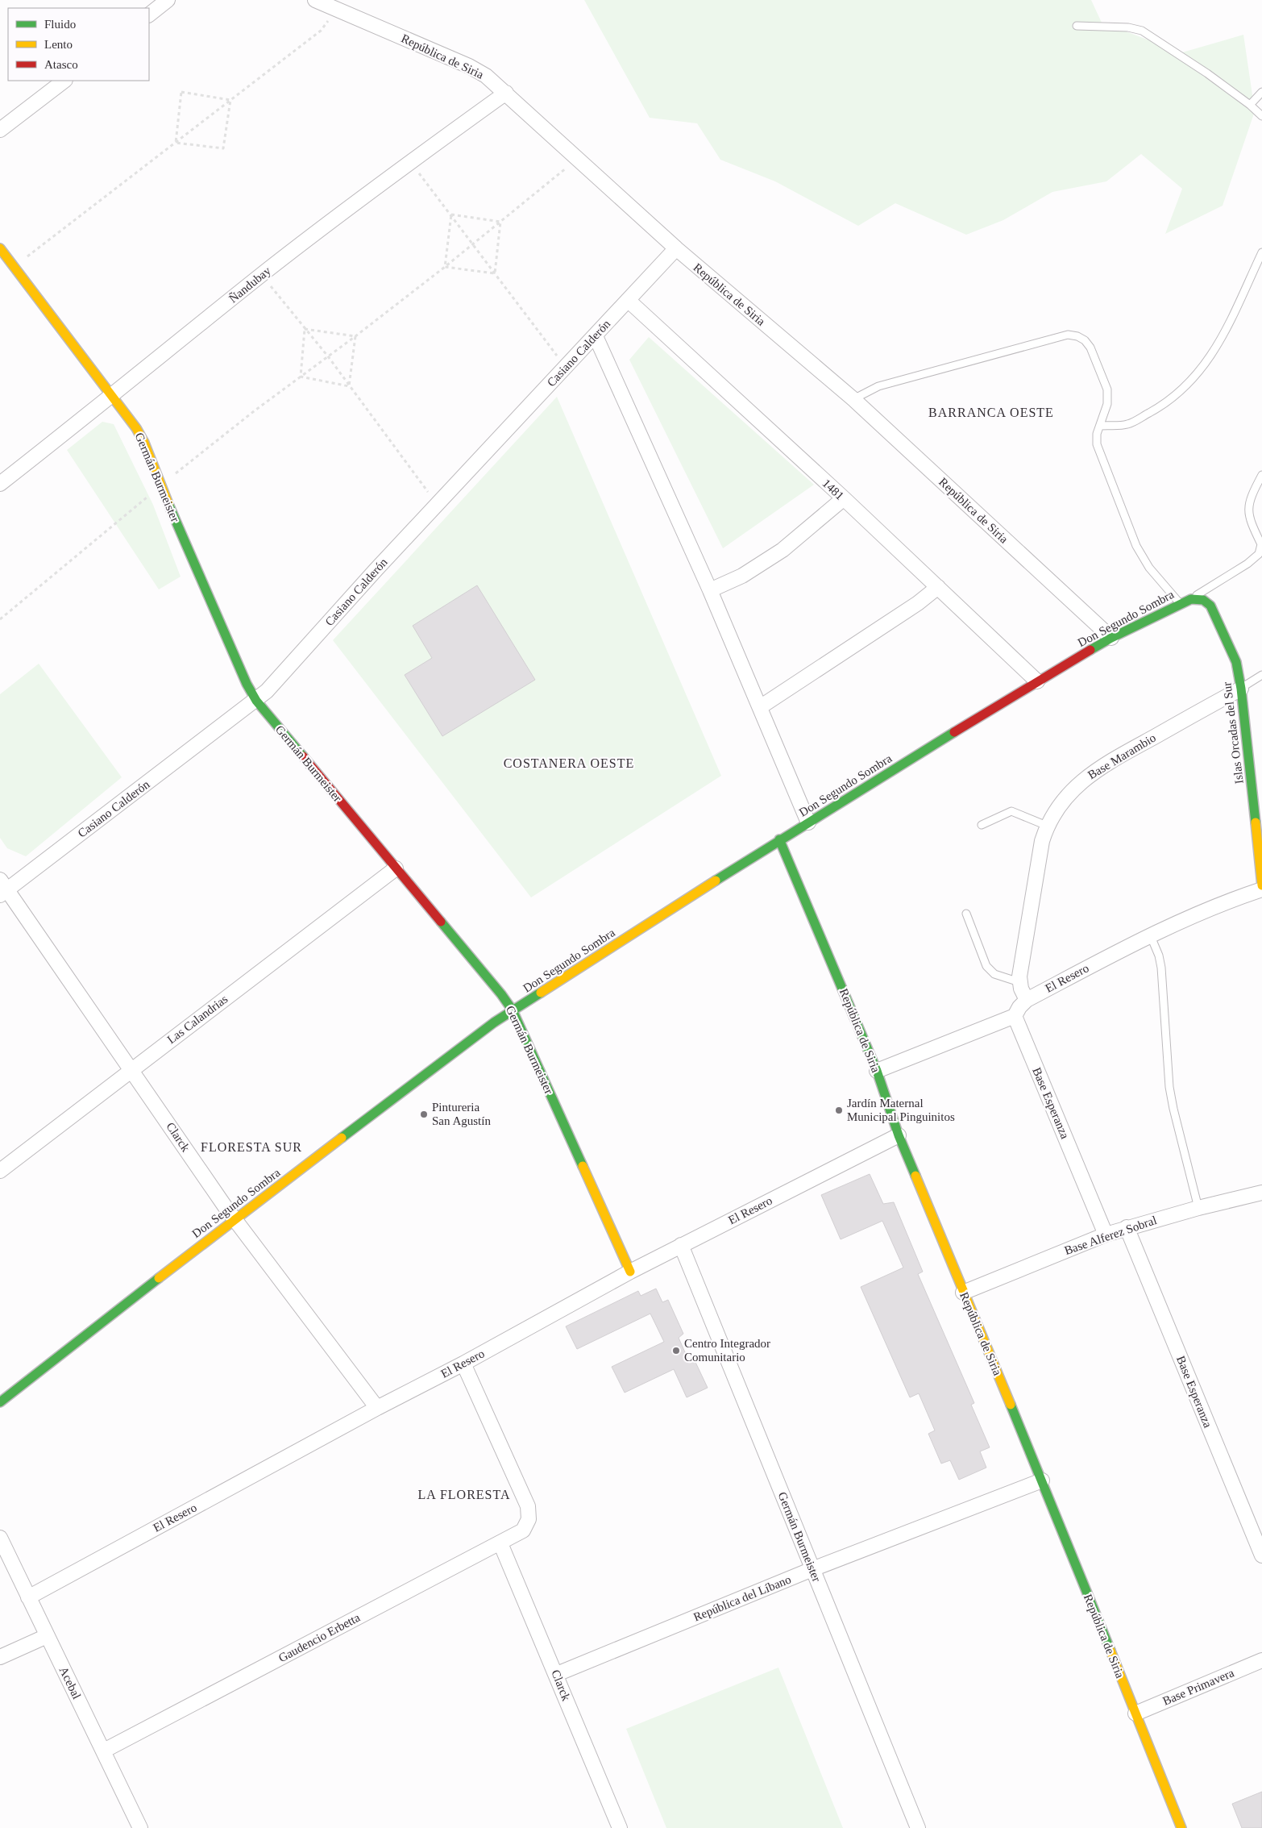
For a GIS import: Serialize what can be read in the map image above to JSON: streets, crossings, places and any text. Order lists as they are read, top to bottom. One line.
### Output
{"streets":{"street":["República de Siria","Ñandubay","Casiano Calderón","Germán Burmeister","1481","Don Segundo Sombra","Islas Orcadas del Sur","Base Marambio","El Resero","Las Calandrias","Base Esperanza","Clarck","Base Alferez Sobral","República del Líbano","Gaudencio Erbetta","Acebal","Base Primavera"]},"crossings":[["República de Siria","Ñandubay"],["República de Siria","Casiano Calderón"],["República de Siria","Don Segundo Sombra"],["República de Siria","El Resero"],["República de Siria","Base Alferez Sobral"],["República de Siria","República del Líbano"],["República de Siria","Base Primavera"],["Ñandubay","Germán Burmeister"],["Casiano Calderón","Germán Burmeister"],["Casiano Calderón","1481"],["Casiano Calderón","Clarck"],["Germán Burmeister","Don Segundo Sombra"],["Germán Burmeister","El Resero"],["Germán Burmeister","Las Calandrias"],["Germán Burmeister","República del Líbano"],["1481","Don Segundo Sombra"],["Don Segundo Sombra","Islas Orcadas del Sur"],["Don Segundo Sombra","Clarck"],["Islas Orcadas del Sur","Base Marambio"],["El Resero","Base Esperanza"],["El Resero","Clarck"],["El Resero","Gaudencio Erbetta"],["El Resero","Acebal"],["Las Calandrias","Clarck"],["Base Esperanza","Base Alferez Sobral"],["Clarck","República del Líbano"],["Clarck","Gaudencio Erbetta"],["Gaudencio Erbetta","Acebal"]],"districts":["BARRANCA OESTE","COSTANERA OESTE","FLORESTA SUR","LA FLORESTA"],"places":["Jardín Maternal Municipal Pinguinitos","Pintureria San Agustín","Centro Integrador Comunitario"],"legend":["Fluido","Lento","Atasco"]}
